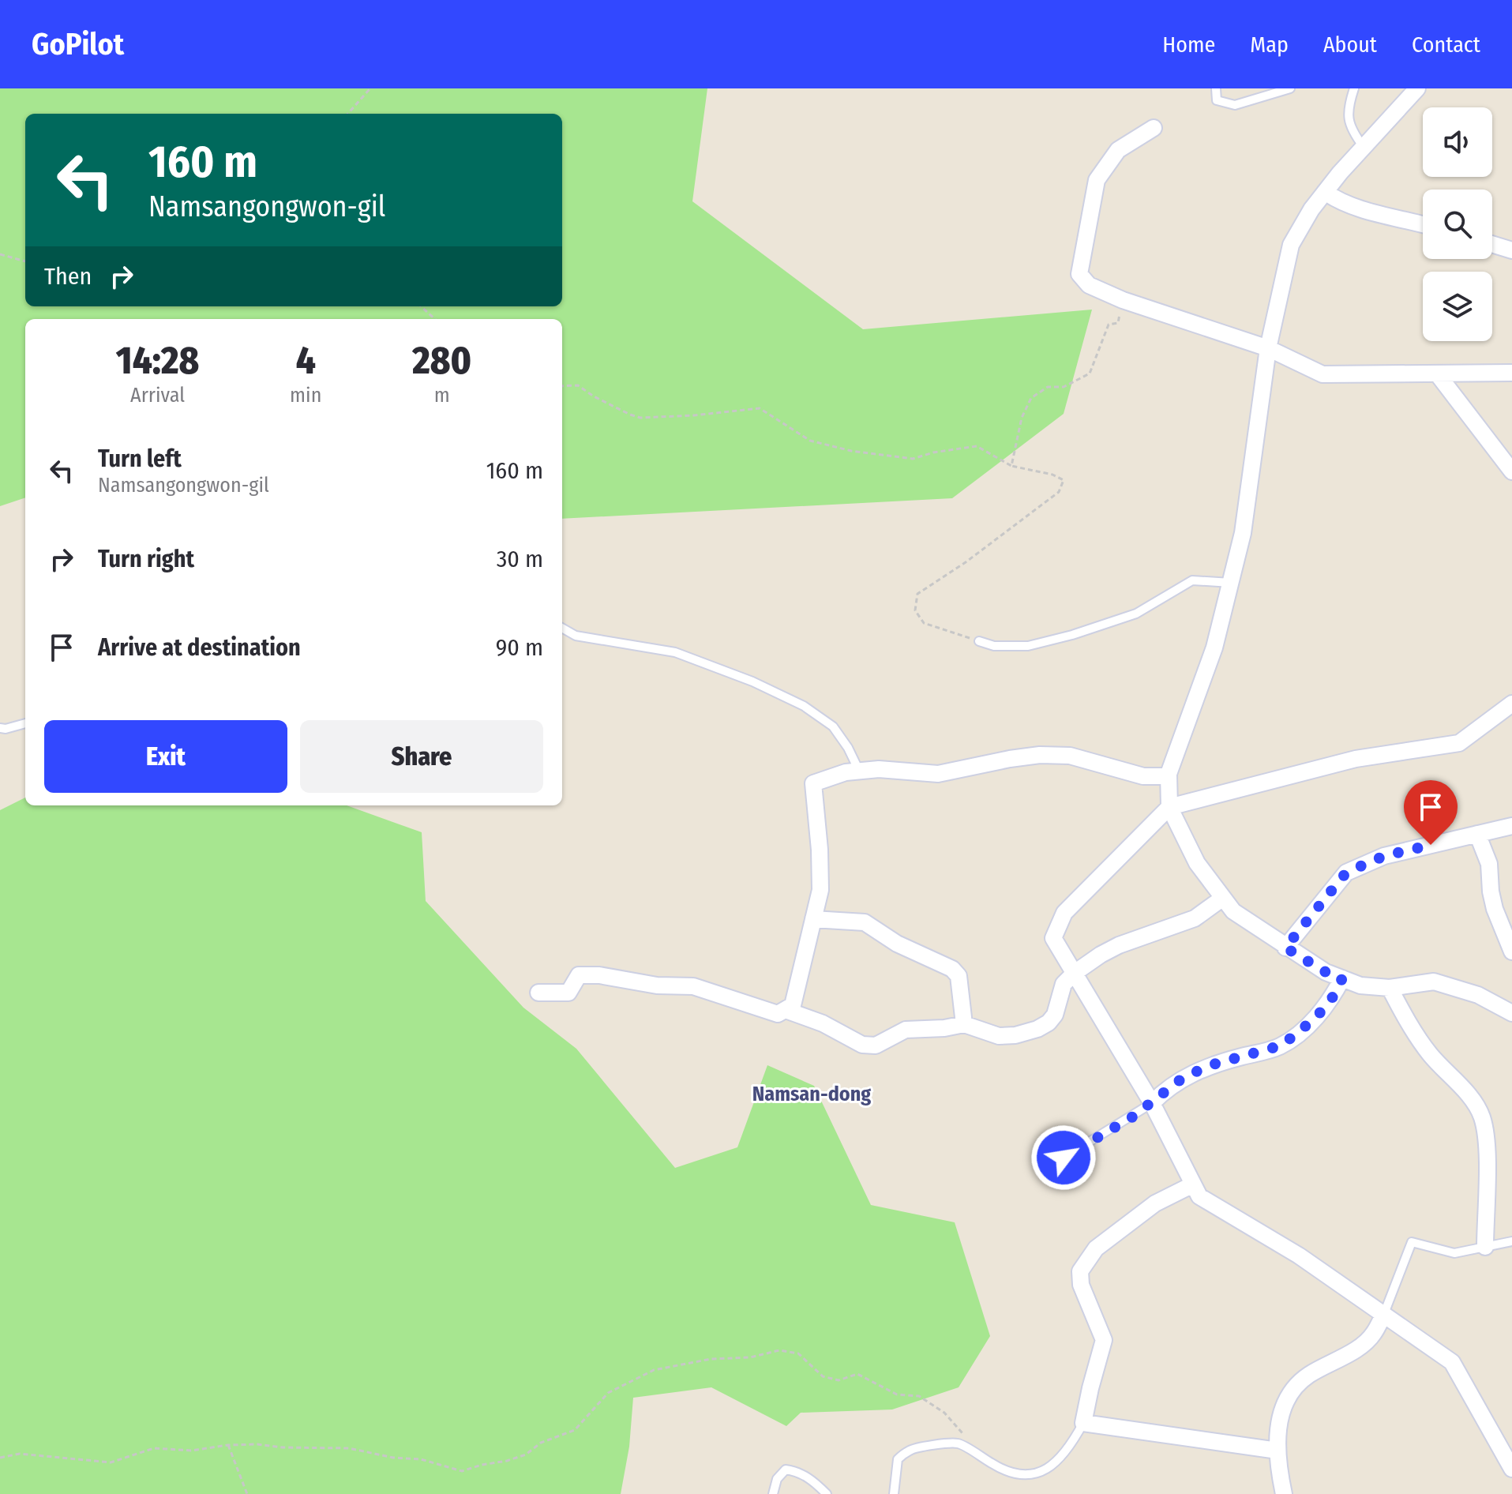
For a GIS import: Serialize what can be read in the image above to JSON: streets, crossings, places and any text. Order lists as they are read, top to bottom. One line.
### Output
{"districts":["Namsan-dong"],"page":{"header":"GoPilot","nav":["Home","Map","About","Contact"],"turn":["160 m","Namsangongwon-gil"],"then":"Then","eta":["14:28","Arrival","4","min","280","m"],"list":[{"name":"Turn left","note":"Namsangongwon-gil","value":"160 m"},{"name":"Turn right","value":"30 m"},{"name":"Arrive at destination","value":"90 m"}],"buttons":["Exit","Share"]}}
